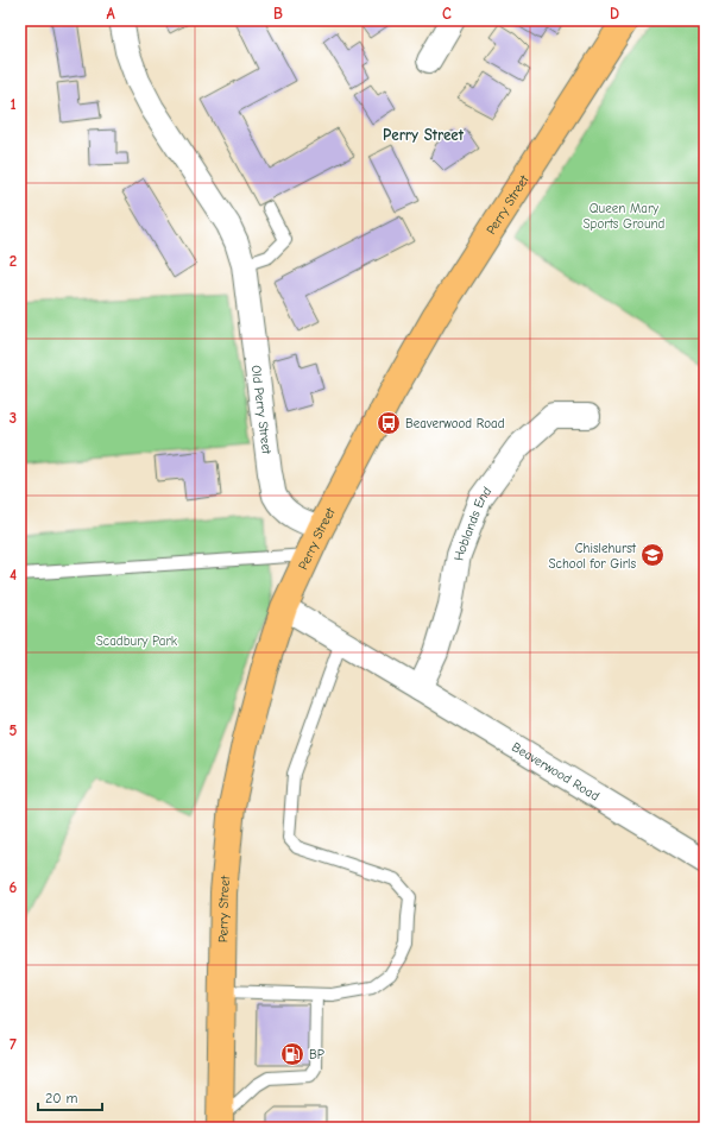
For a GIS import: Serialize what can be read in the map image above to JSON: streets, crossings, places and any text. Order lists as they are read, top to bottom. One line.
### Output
{"streets":{"main road":["Perry Street"],"street":["Old Perry Street","Hoblands End","Beaverwood Road"]},"crossings":[["Perry Street","Old Perry Street"],["Perry Street","Beaverwood Road"],["Hoblands End","Beaverwood Road"]],"districts":["Perry Street"],"parks":["Queen Mary Sports Ground","Scadbury Park"],"places":{"bus stop":["Beaverwood Road"],"school or university":["Chislehurst School for Girls"],"fuel station":["BP"]},"scale_bar":"20 m","grid":{"columns":["A","B","C","D"],"rows":["1","2","3","4","5","6","7"]}}
